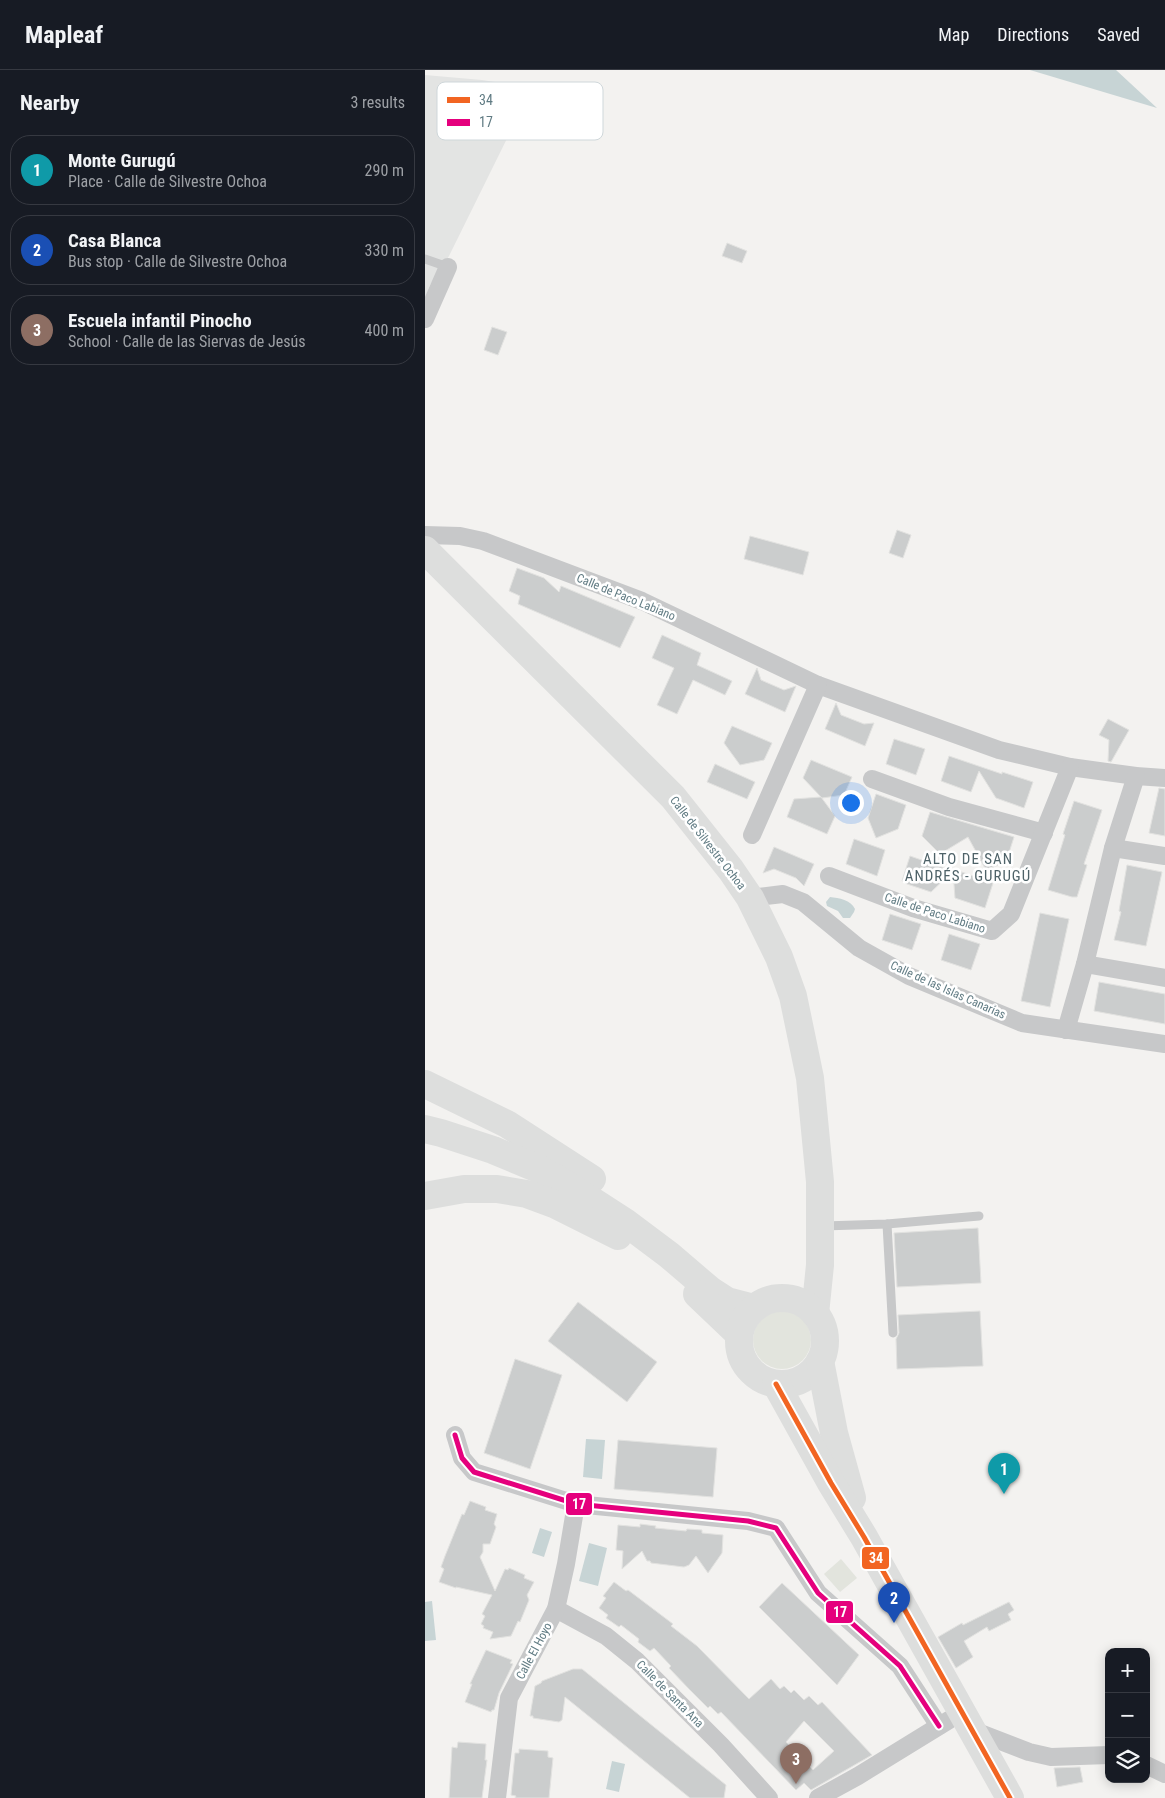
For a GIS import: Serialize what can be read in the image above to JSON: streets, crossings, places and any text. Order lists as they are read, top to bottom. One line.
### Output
{"streets":{"highway":["Calle de Silvestre Ochoa"],"street":["Calle de Paco Labiano","Calle de las Islas Canarias","Calle El Hoyo","Calle de Santa Ana"]},"crossings":[["Calle de Silvestre Ochoa","Calle de las Islas Canarias"],["Calle El Hoyo","Calle de Santa Ana"]],"districts":["ALTO DE SAN ANDRÉS - GURUGÚ"],"lines":["transit line 34","transit line 17"],"legend":["34","17"],"page":{"header":"Mapleaf","nav":["Map","Directions","Saved"],"heading":["Nearby","3 results"],"list":[{"mark":"1","name":"Monte Gurugú","note":"Place · Calle de Silvestre Ochoa","value":"290 m"},{"mark":"2","name":"Casa Blanca","note":"Bus stop · Calle de Silvestre Ochoa","value":"330 m"},{"mark":"3","name":"Escuela infantil Pinocho","note":"School · Calle de las Siervas de Jesús","value":"400 m"}],"pins":["1","2","3"],"map_buttons":["+","−"]}}
